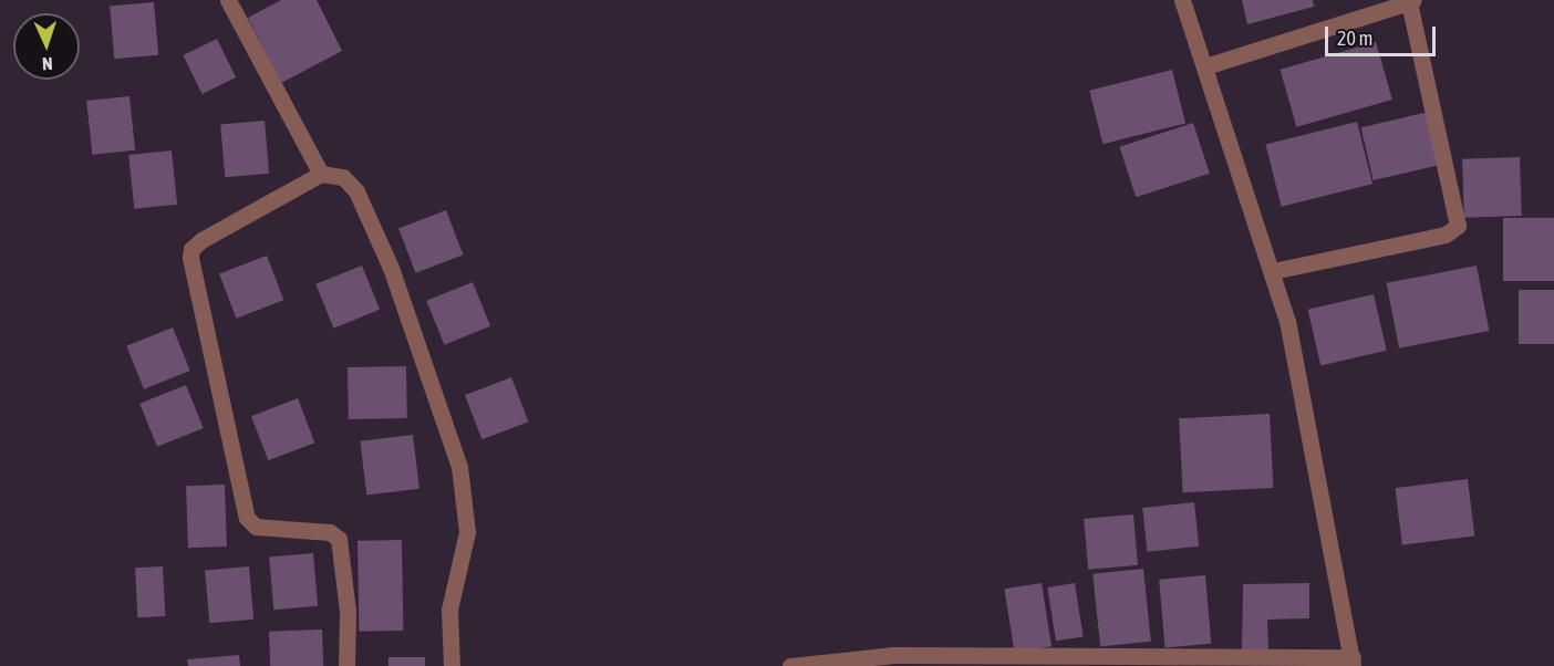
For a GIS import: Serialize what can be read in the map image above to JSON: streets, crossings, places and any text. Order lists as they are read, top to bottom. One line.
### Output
{"scale_bar":"20 m","north":"bottom"}
